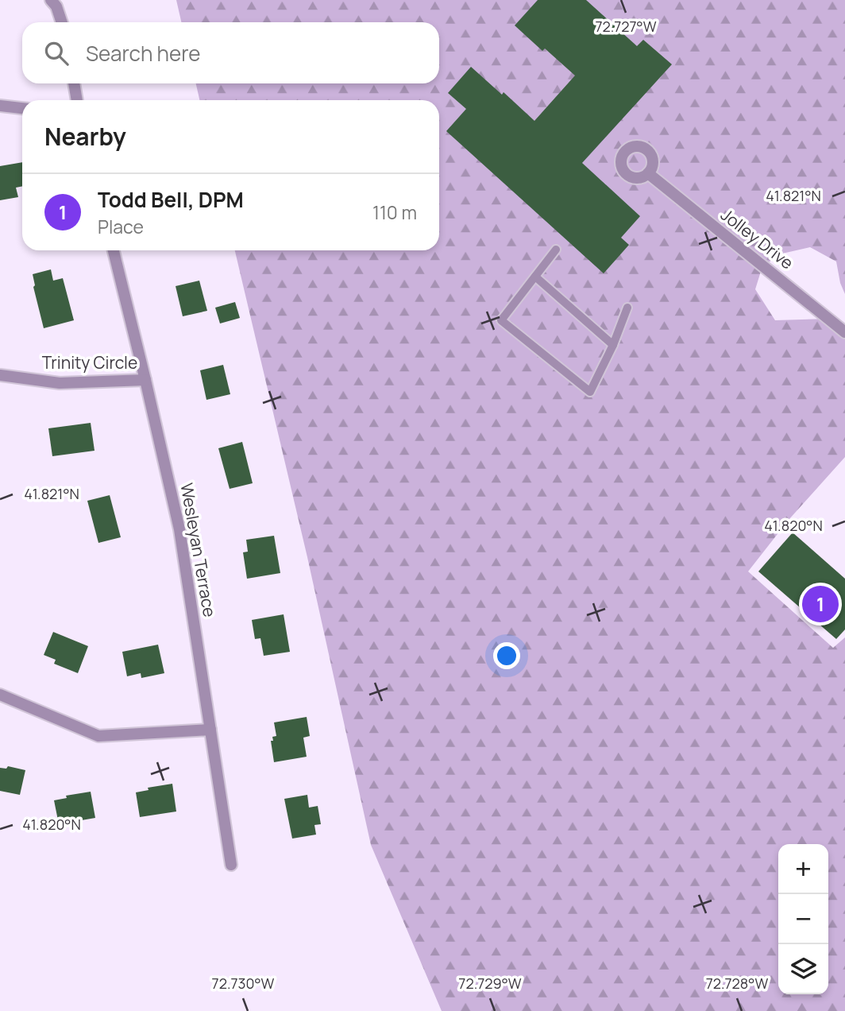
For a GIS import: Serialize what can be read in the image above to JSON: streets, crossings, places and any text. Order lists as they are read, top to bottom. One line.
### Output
{"streets":{"street":["Jolley Drive","Trinity Circle","Wesleyan Terrace"]},"crossings":[["Trinity Circle","Wesleyan Terrace"]],"page":{"search":"Search here","heading":"Nearby","list":[{"mark":"1","name":"Todd Bell, DPM","note":"Place","value":"110 m"}],"pins":"1","map_buttons":["+","−"]},"coordinates":["72.727°W","41.821°N","41.820°N","72.730°W","72.729°W","72.728°W"]}
